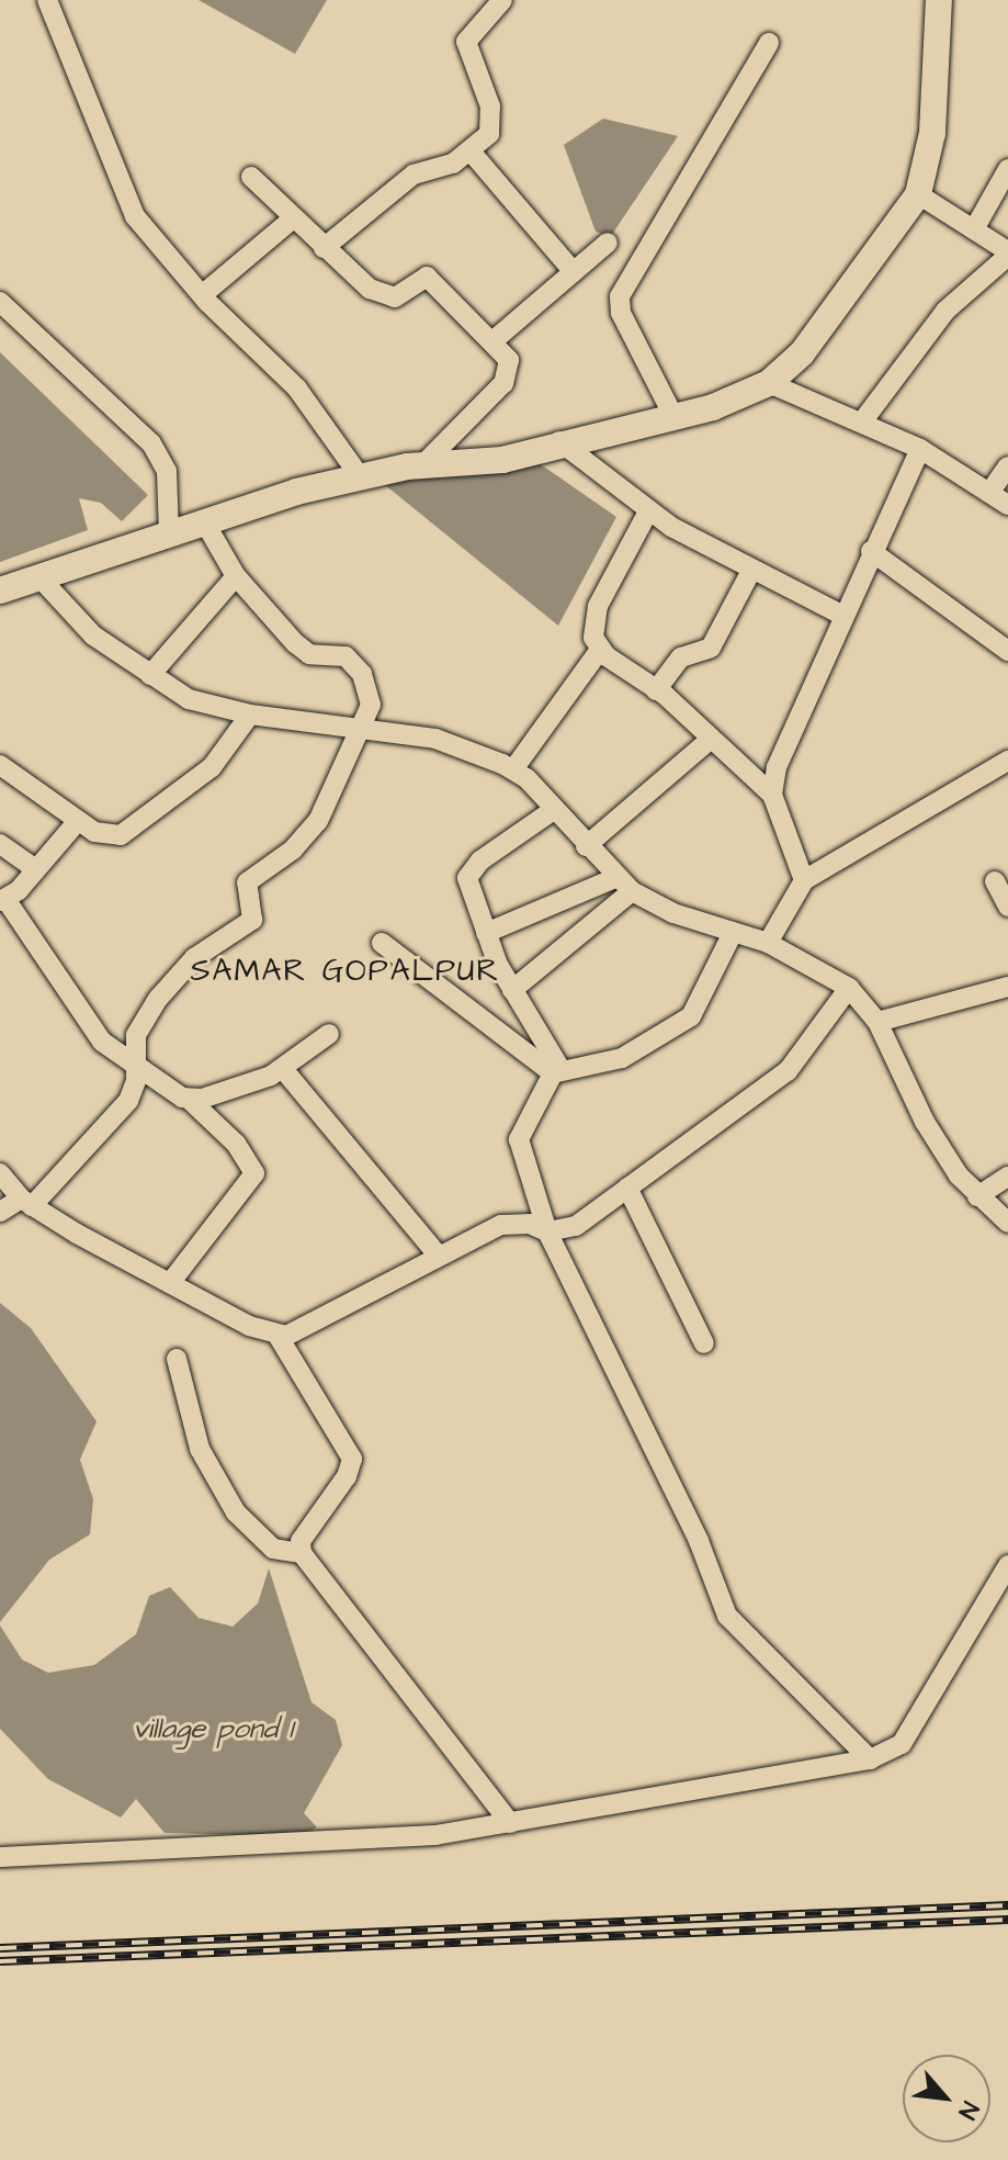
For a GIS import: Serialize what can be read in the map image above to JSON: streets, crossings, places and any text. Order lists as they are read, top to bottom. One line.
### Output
{"districts":["SAMAR GOPALPUR"],"water":["village pond 1"],"north":"bottom right"}
